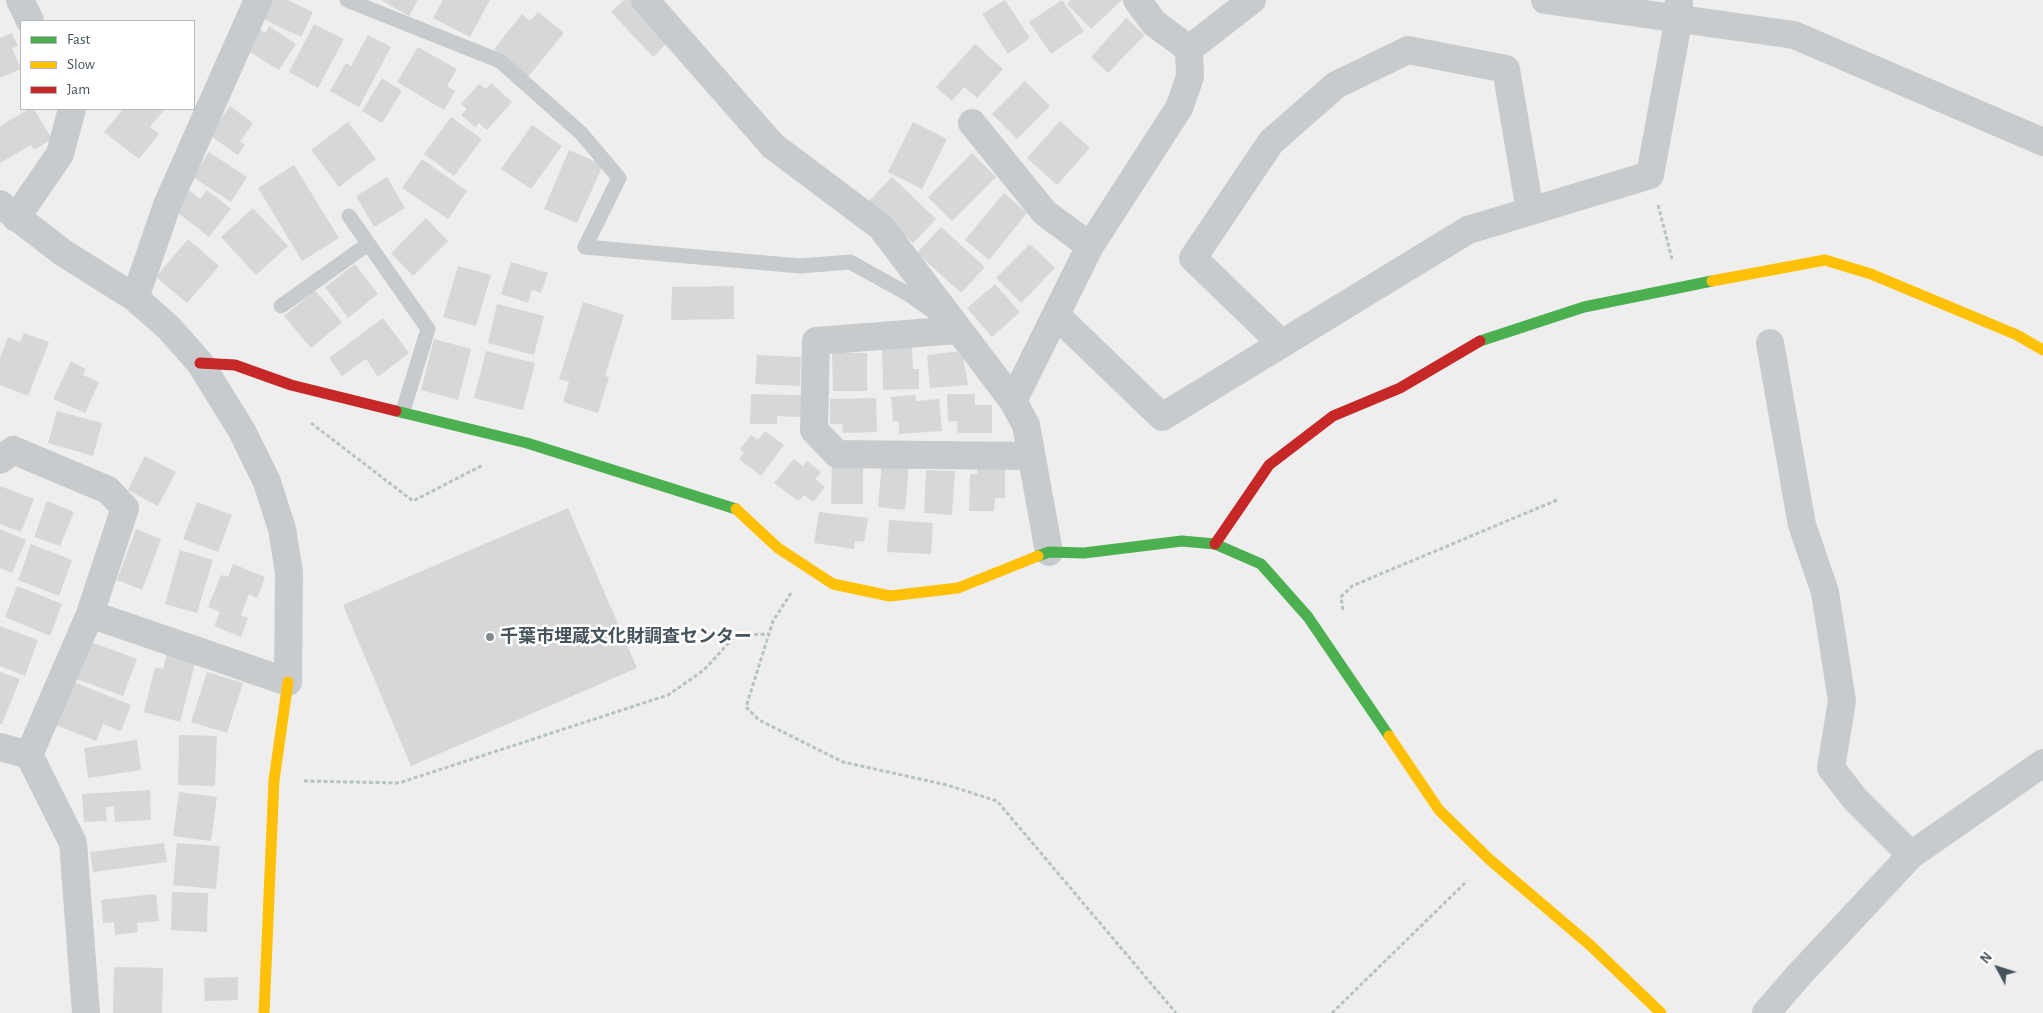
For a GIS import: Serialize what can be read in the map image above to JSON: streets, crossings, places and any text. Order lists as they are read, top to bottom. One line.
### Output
{"places":["千葉市埋蔵文化財調査センター"],"legend":["Fast","Slow","Jam"],"north":"top left"}
